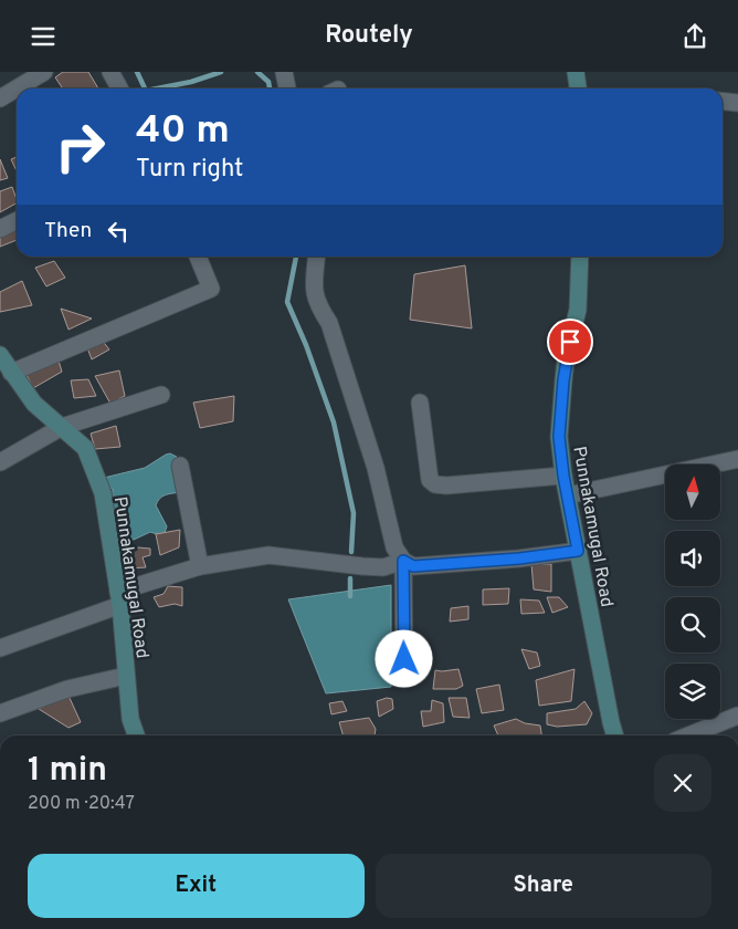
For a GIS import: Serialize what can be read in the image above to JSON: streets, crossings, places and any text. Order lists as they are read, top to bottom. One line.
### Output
{"streets":{"street":["Punnakamugal Road"]},"north":"top","page":{"header":"Routely","turn":["40 m","Turn right"],"then":"Then","heading":["1 min","200 m · 20:47"],"buttons":["Exit","Share"]}}
